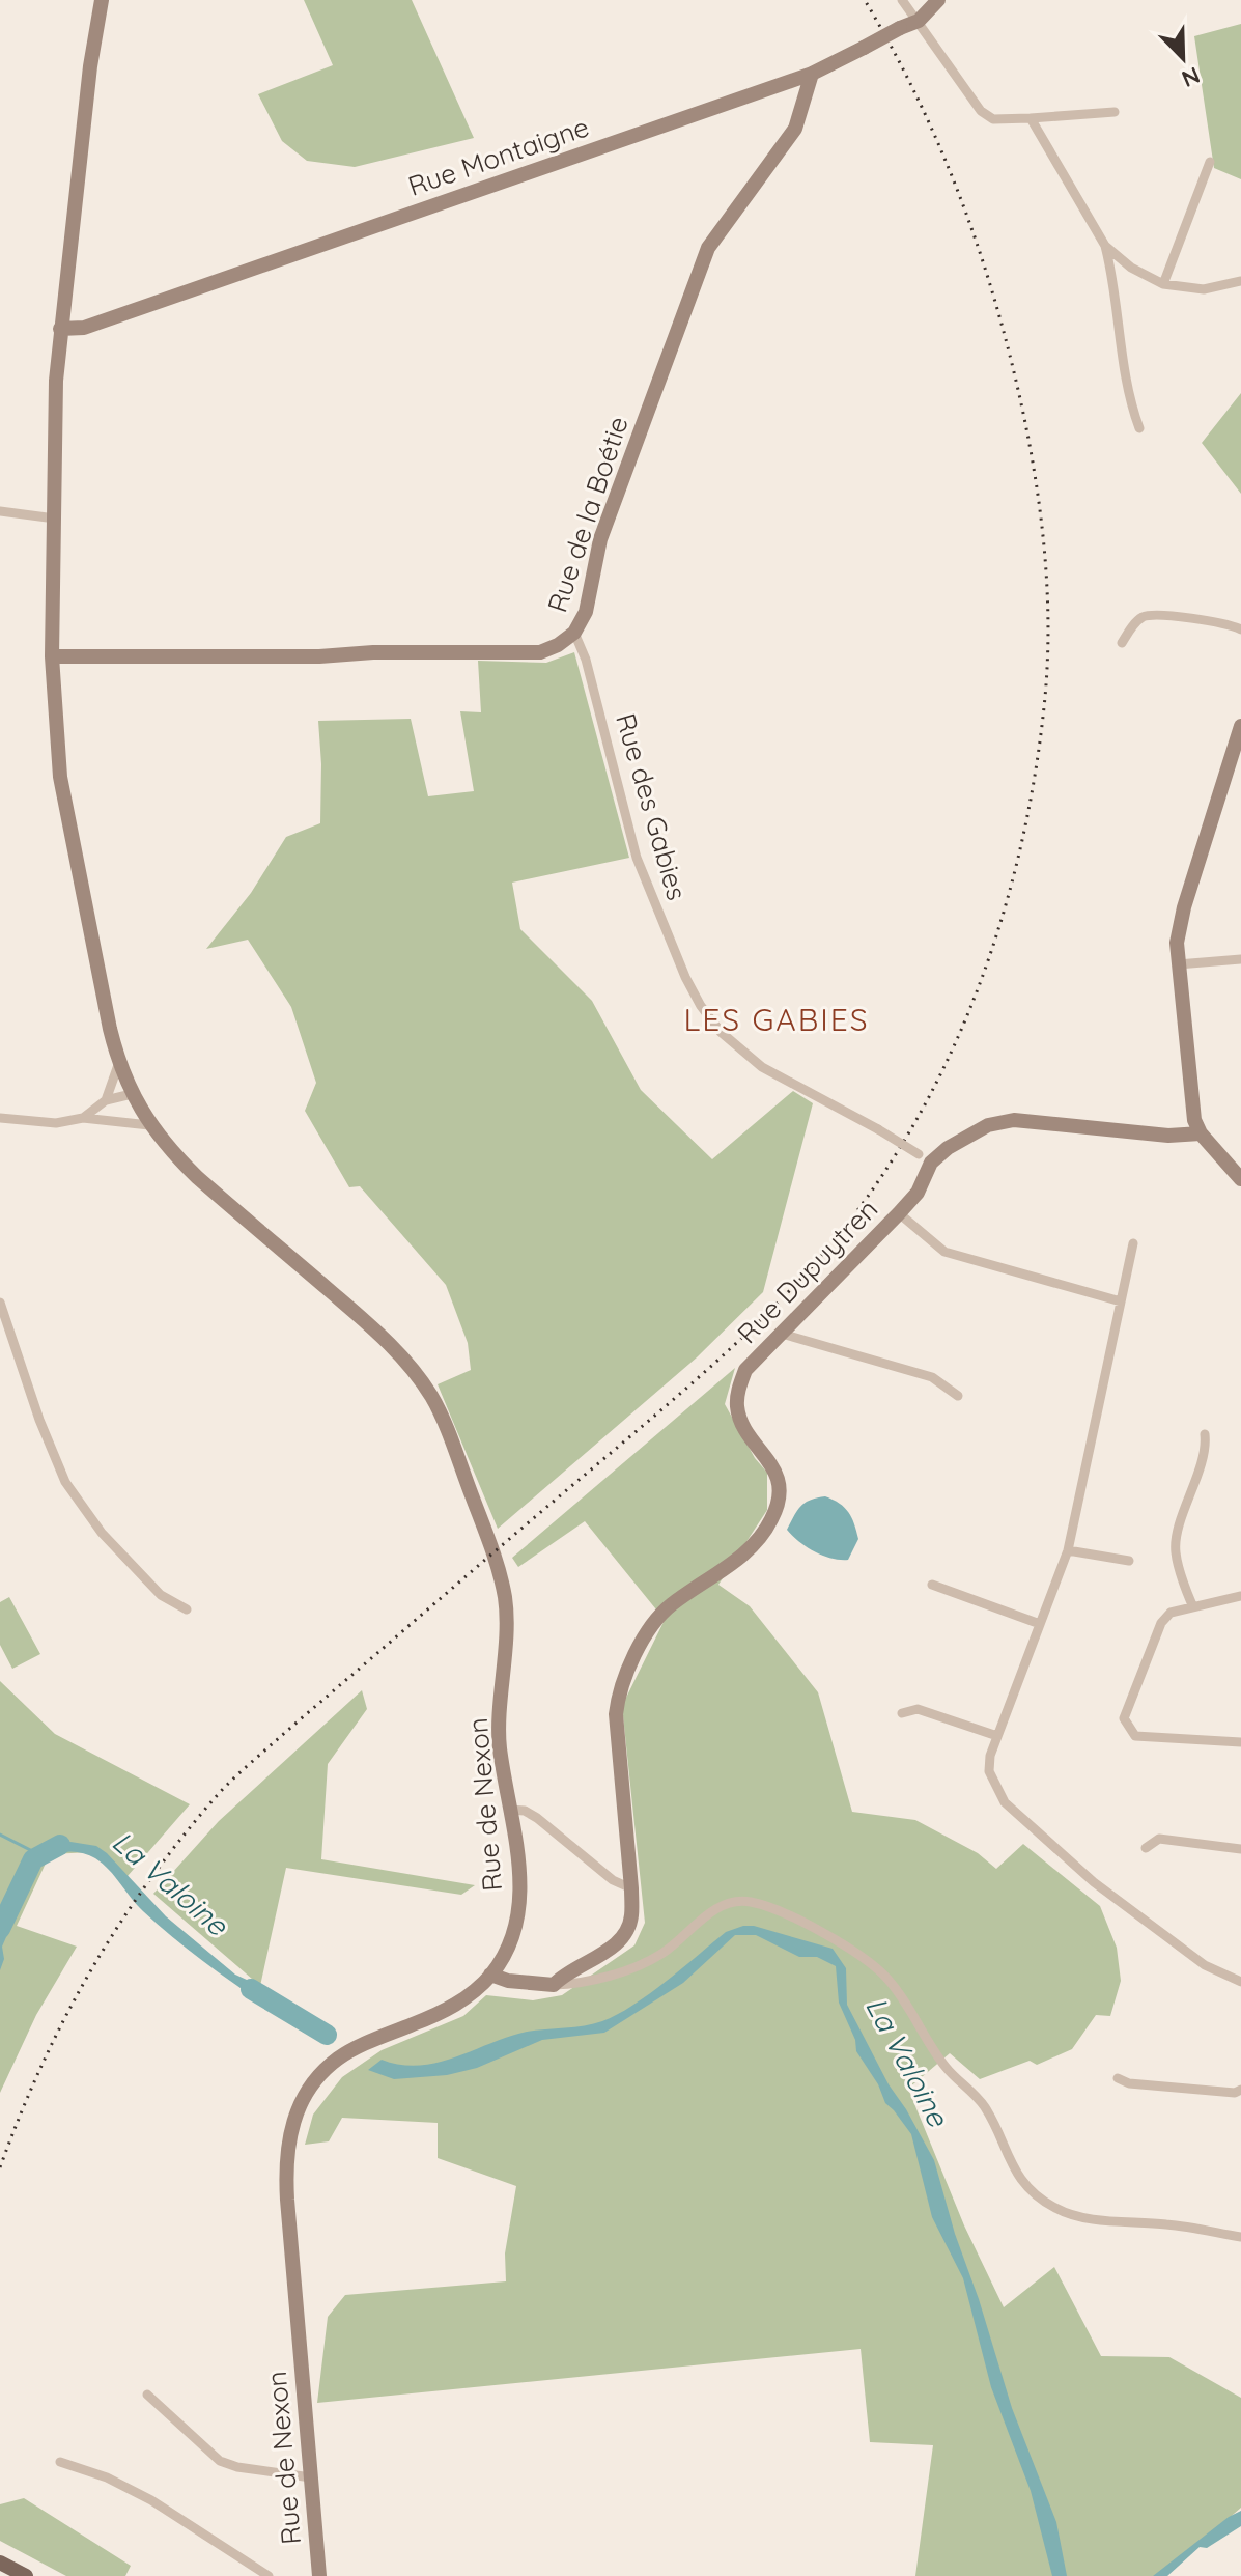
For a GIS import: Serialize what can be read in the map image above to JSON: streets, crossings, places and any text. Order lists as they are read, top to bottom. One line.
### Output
{"streets":{"street":["Rue Montaigne","Rue de la Boétie","Rue des Gabies","Rue Dupuytren","Rue de Nexon"]},"crossings":[["Rue Montaigne","Rue de la Boétie"],["Rue Montaigne","Rue de Nexon"],["Rue de la Boétie","Rue des Gabies"],["Rue de la Boétie","Rue de Nexon"],["Rue des Gabies","Rue Dupuytren"]],"districts":["LES GABIES"],"water":["La Valoine"],"north":"bottom right"}
